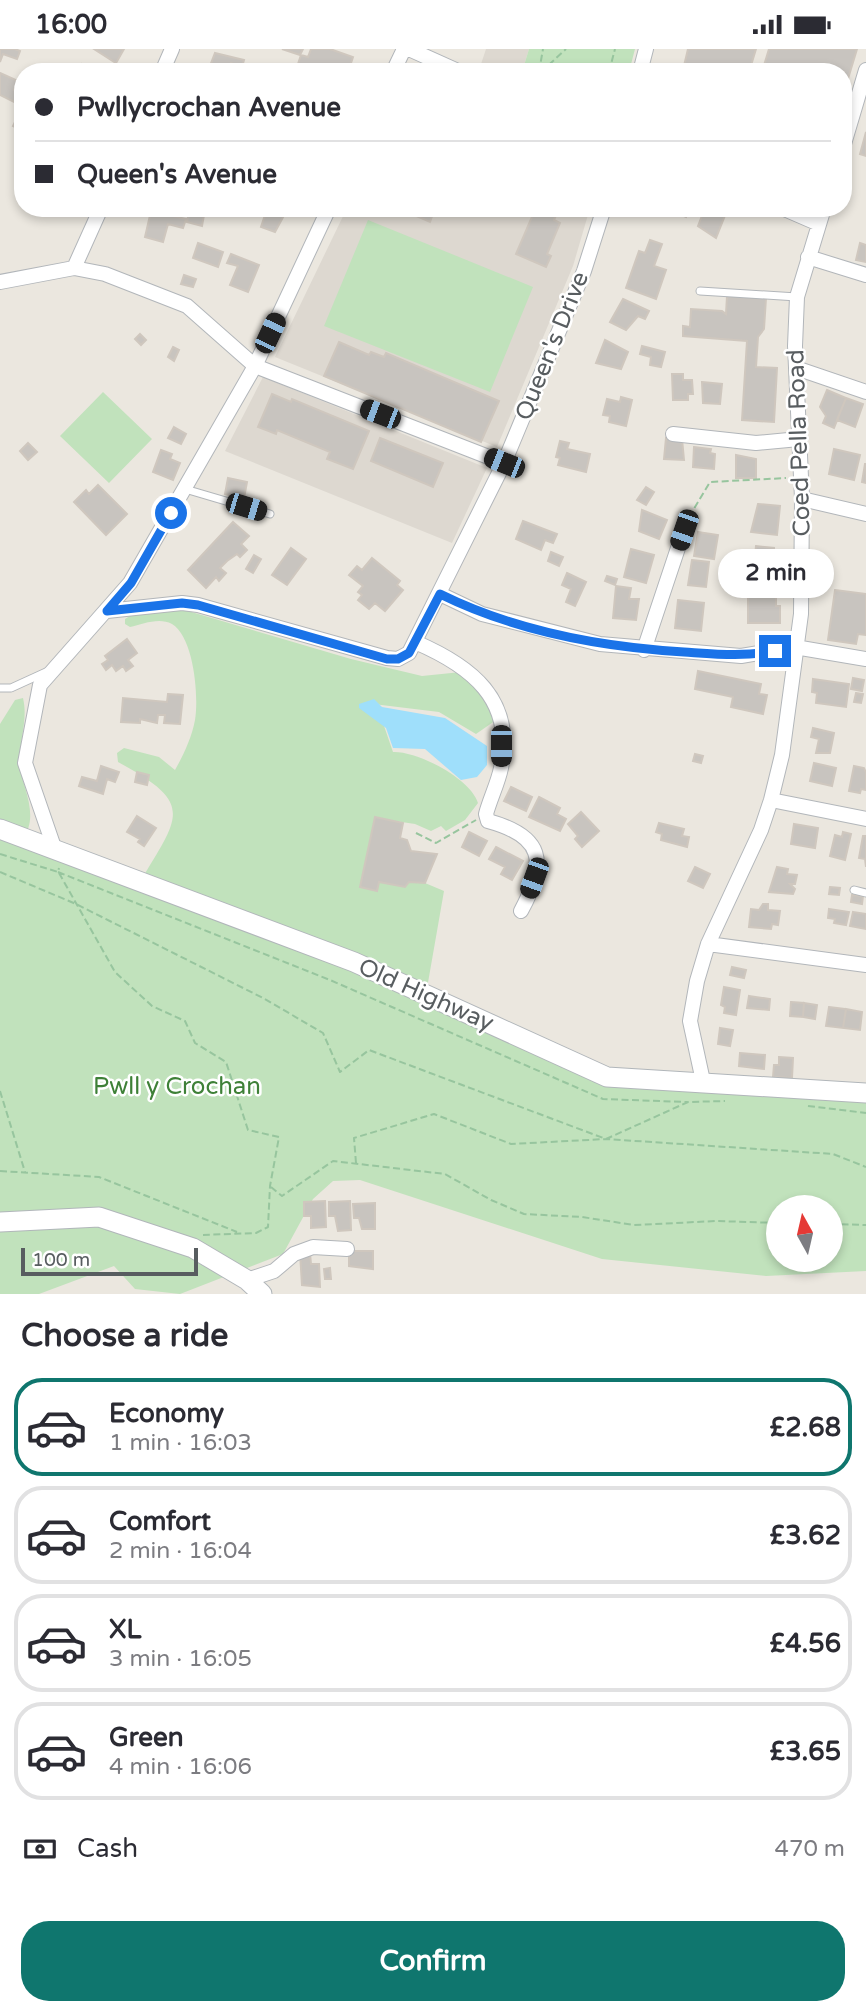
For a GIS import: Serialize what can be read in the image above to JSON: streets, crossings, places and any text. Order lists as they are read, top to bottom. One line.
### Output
{"streets":{"street":["Queen's Drive","Coed Pella Road","Old Highway"]},"crossings":[["Coed Pella Road","Old Highway"]],"parks":["Pwll y Crochan"],"scale_bar":"100 m","north":"top","page":{"status":"16:00","banner":["Pwllycrochan Avenue","Queen's Avenue"],"bubble":"2 min","scale":"100 m","heading":"Choose a ride","list":[{"name":"Economy","note":"1 min · 16:03","value":"£2.68"},{"name":"Comfort","note":"2 min · 16:04","value":"£3.62"},{"name":"XL","note":"3 min · 16:05","value":"£4.56"},{"name":"Green","note":"4 min · 16:06","value":"£3.65"}],"pay":["Cash","470 m"],"buttons":"Confirm"}}
